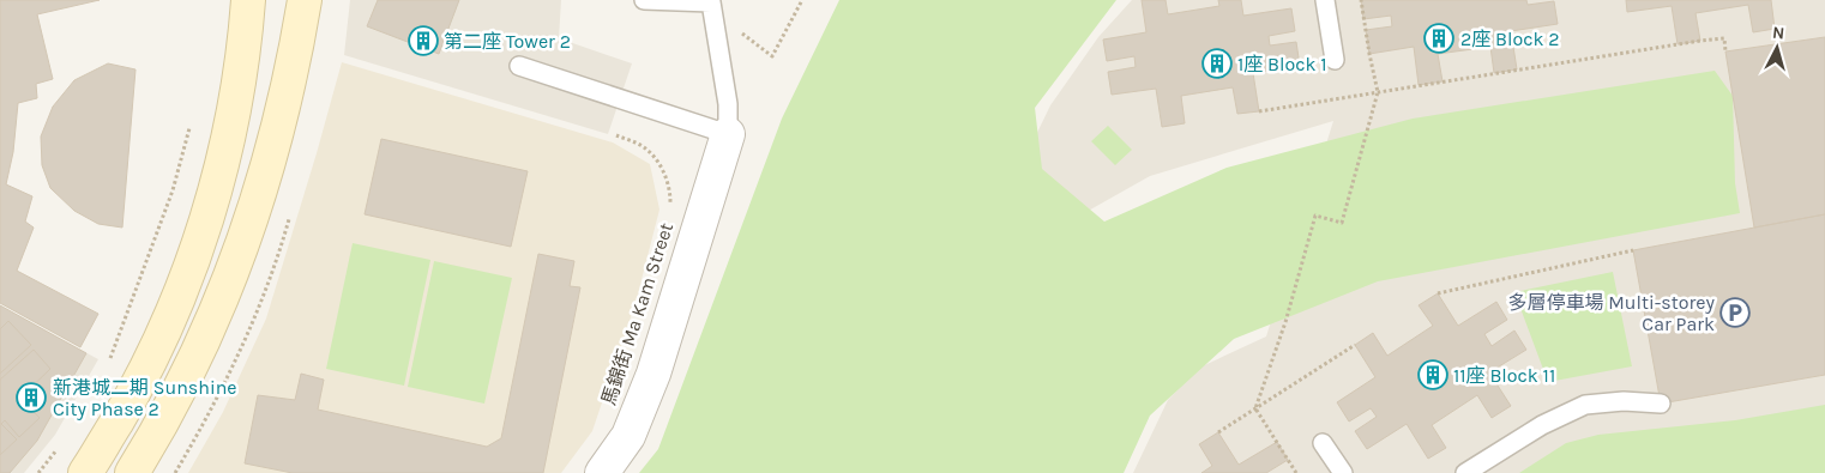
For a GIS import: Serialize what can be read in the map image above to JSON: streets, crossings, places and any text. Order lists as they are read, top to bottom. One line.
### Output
{"streets":{"street":["馬錦街 Ma Kam Street"]},"places":{"building":["2座 Block 2","第二座 Tower 2","1座 Block 1","11座 Block 11","新港城二期 Sunshine City Phase 2"],"parking":["多層停車場 Multi-storey Car Park"]},"north":"top"}
